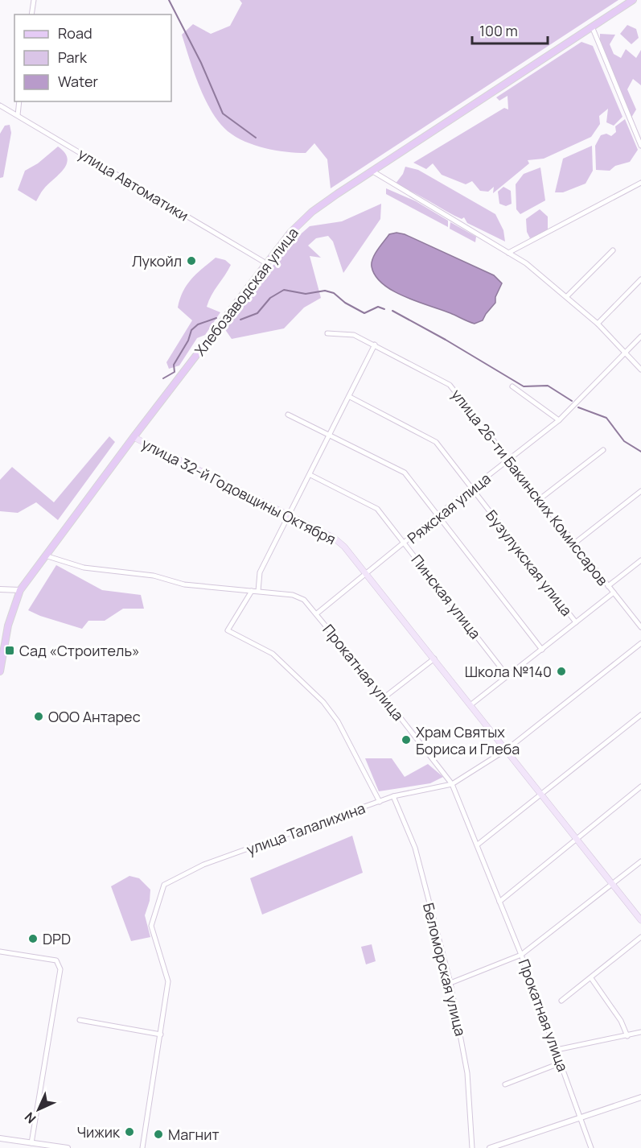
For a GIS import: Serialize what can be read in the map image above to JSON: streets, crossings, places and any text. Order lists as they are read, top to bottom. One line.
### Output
{"streets":{"main road":["Хлебозаводская улица","улица 32-й Годовщины Октября"],"street":["улица Автоматики","улица 26-ти Бакинских Комиссаров","Ряжская улица","Бузулукская улица","Пинская улица","Прокатная улица","улица Талалихина","Беломорская улица"]},"crossings":[["улица Автоматики","Хлебозаводская улица"],["Хлебозаводская улица","улица 32-й Годовщины Октября"],["Хлебозаводская улица","Прокатная улица"],["улица 26-ти Бакинских Комиссаров","Ряжская улица"],["улица 32-й Годовщины Октября","Ряжская улица"],["Ряжская улица","Бузулукская улица"],["Ряжская улица","Пинская улица"],["Ряжская улица","Прокатная улица"],["Прокатная улица","улица Талалихина"],["улица Талалихина","Беломорская улица"]],"places":{"other":["Лукойл","Школа №140","ООО Антарес","Храм Святых Бориса и Глеба","DPD","Чижик","Магнит"],"transit":["Сад «Строитель»"]},"legend":["Road","Park","Water"],"scale_bar":"100 m","north":"bottom left"}
